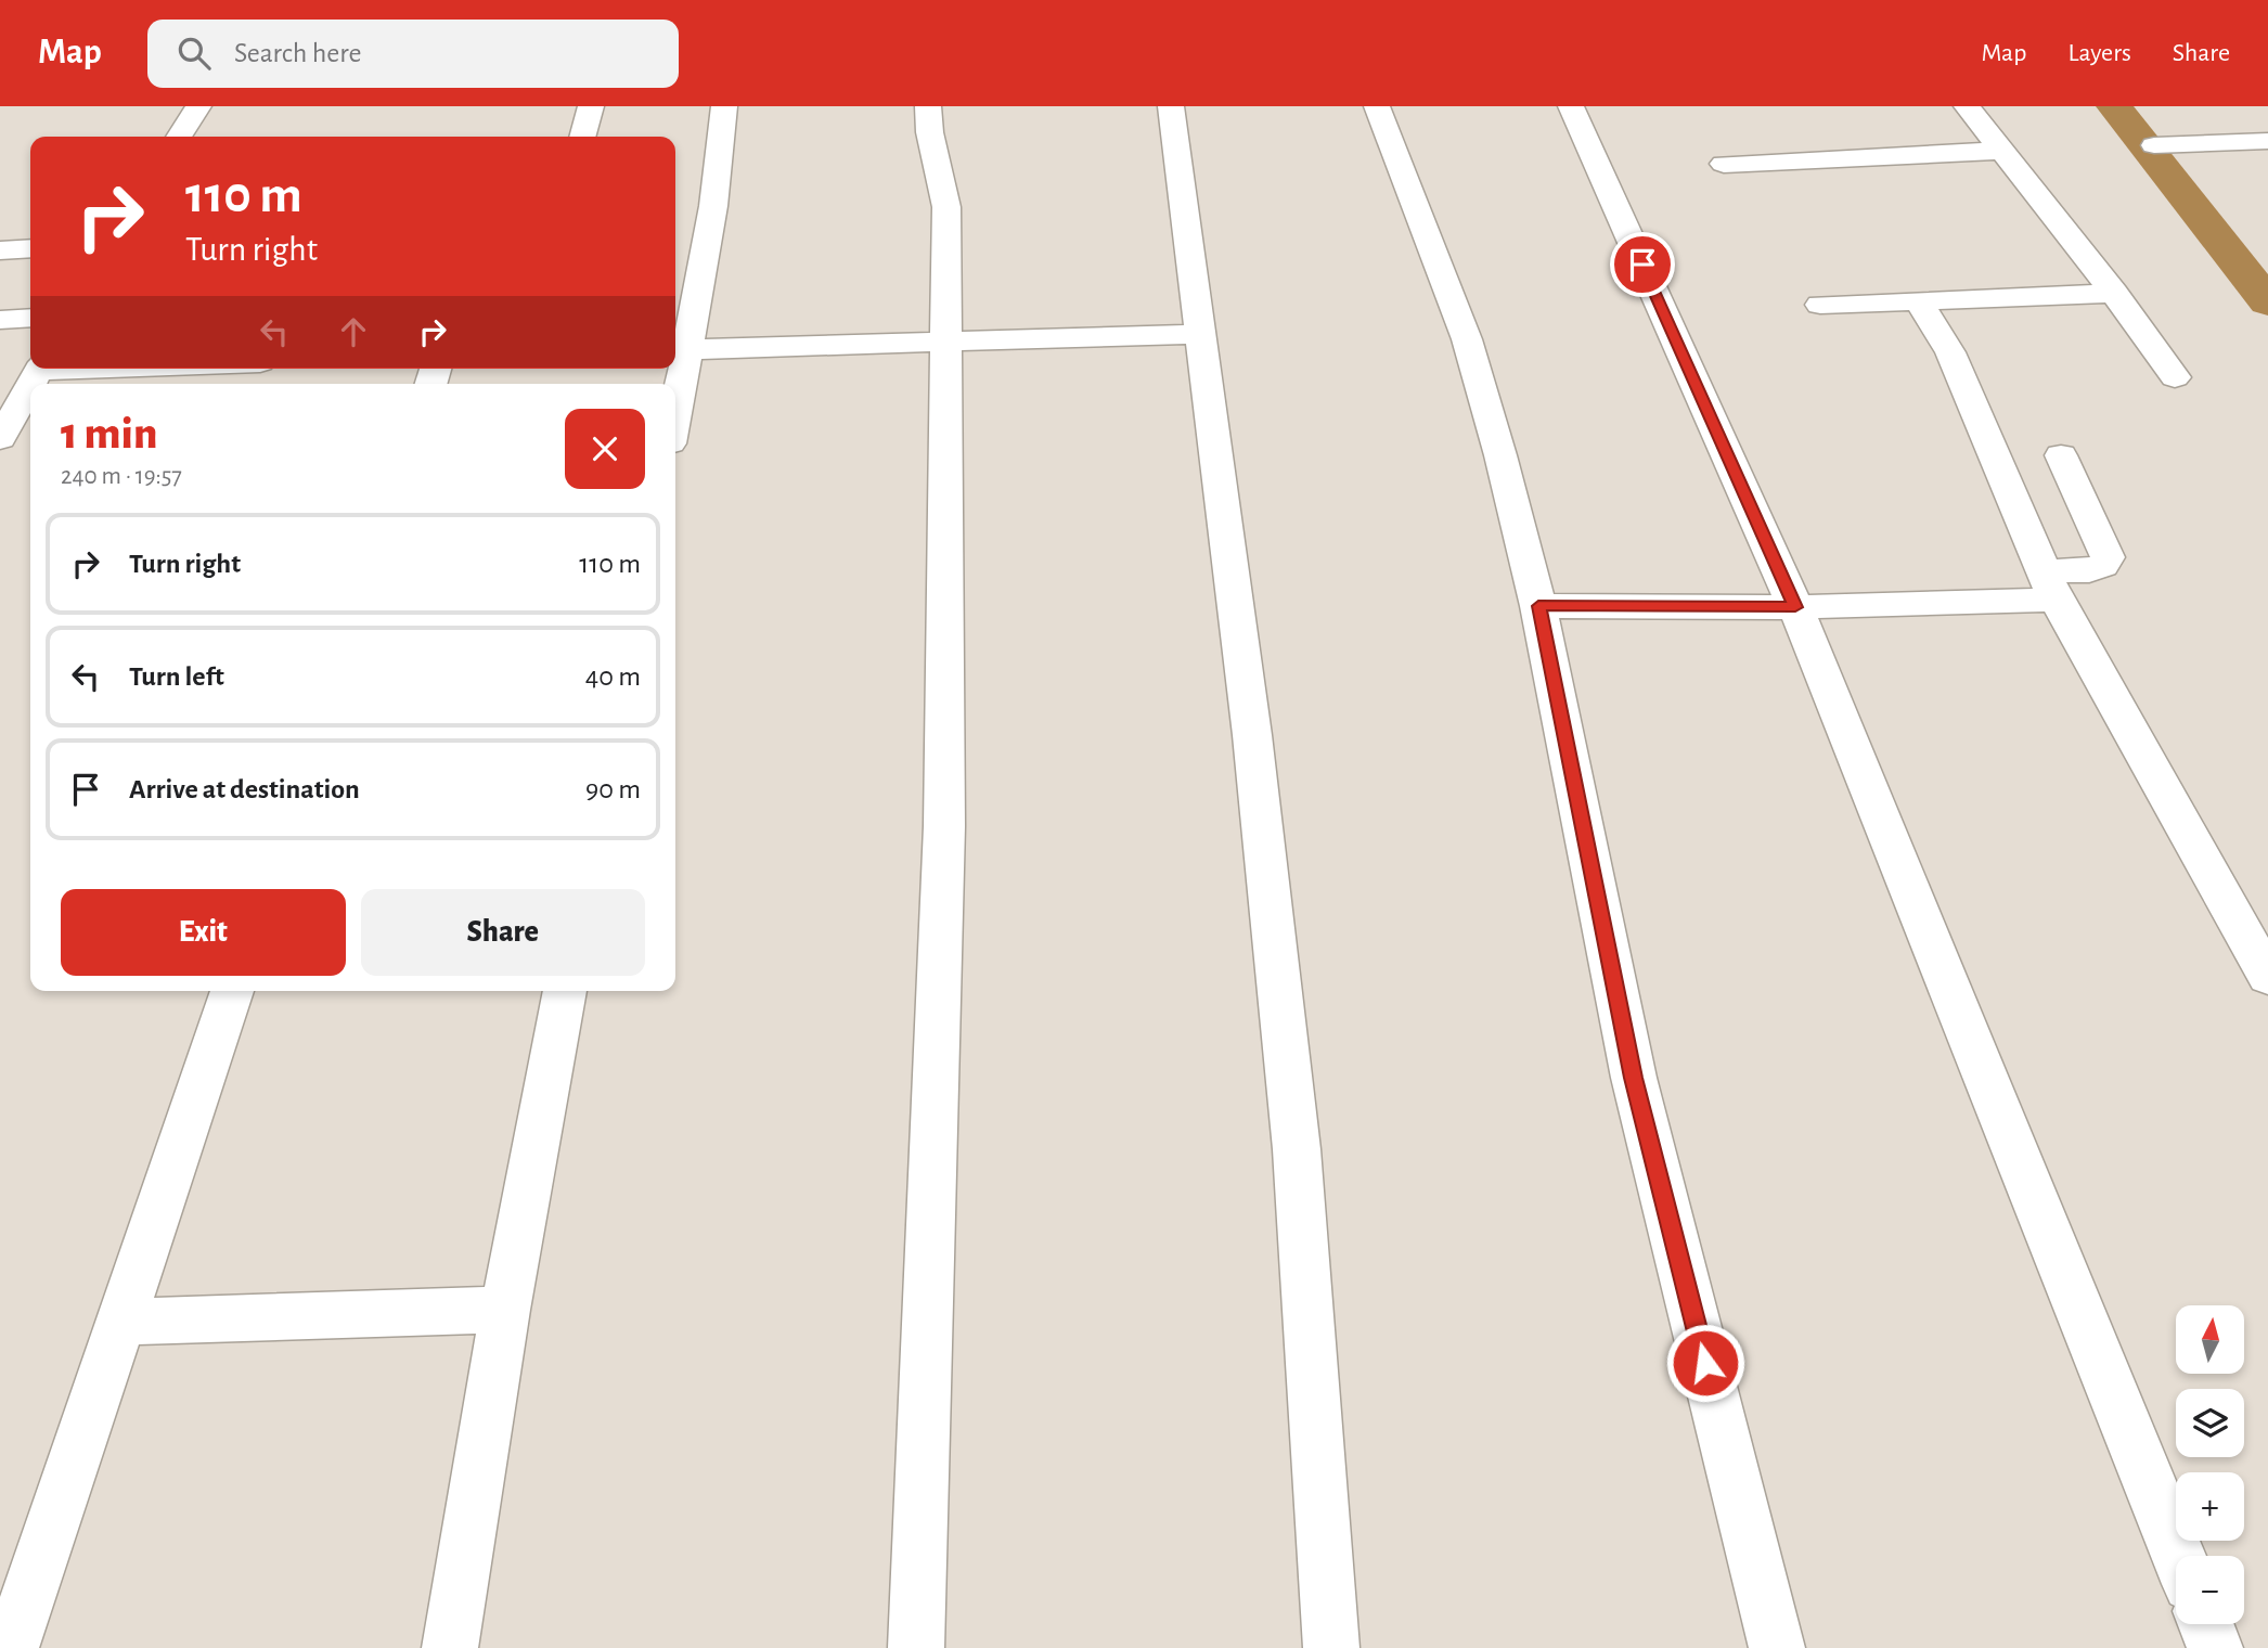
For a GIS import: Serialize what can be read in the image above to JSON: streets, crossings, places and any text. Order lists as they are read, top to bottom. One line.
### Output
{"north":"top","page":{"header":"Map","search":"Search here","nav":["Map","Layers","Share"],"turn":["110 m","Turn right"],"heading":["1 min","240 m · 19:57"],"list":[{"name":"Turn right","value":"110 m"},{"name":"Turn left","value":"40 m"},{"name":"Arrive at destination","value":"90 m"}],"buttons":["Exit","Share"],"map_buttons":["+","−"]}}
